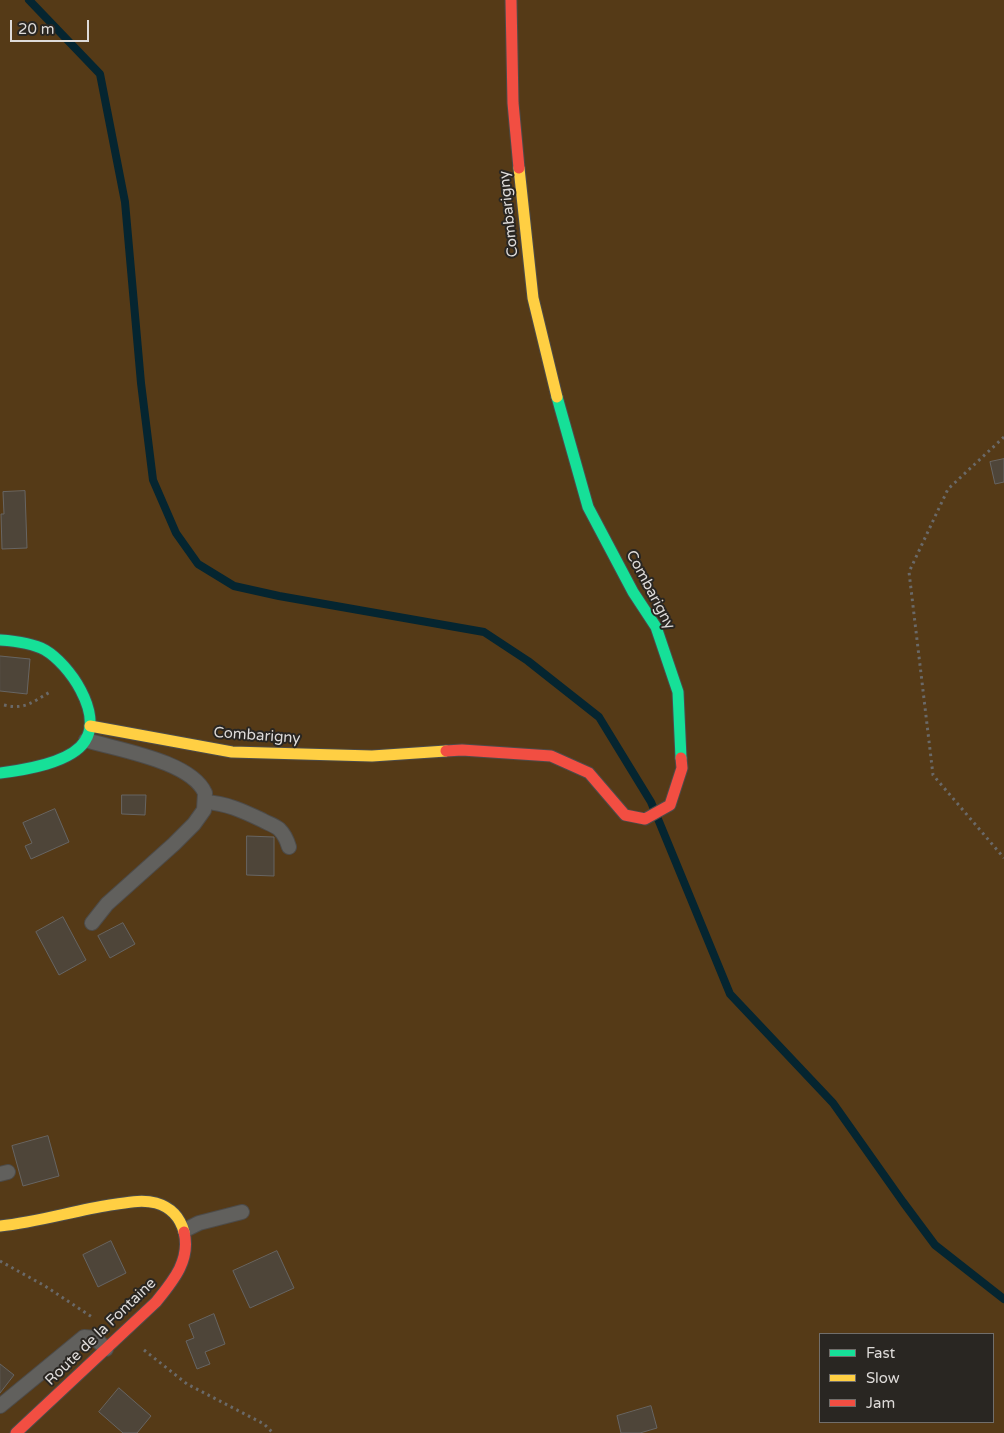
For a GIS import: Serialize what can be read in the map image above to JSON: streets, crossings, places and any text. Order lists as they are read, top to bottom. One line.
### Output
{"streets":{"street":["Combarigny","Route de la Fontaine"]},"legend":["Fast","Slow","Jam"],"scale_bar":"20 m"}
